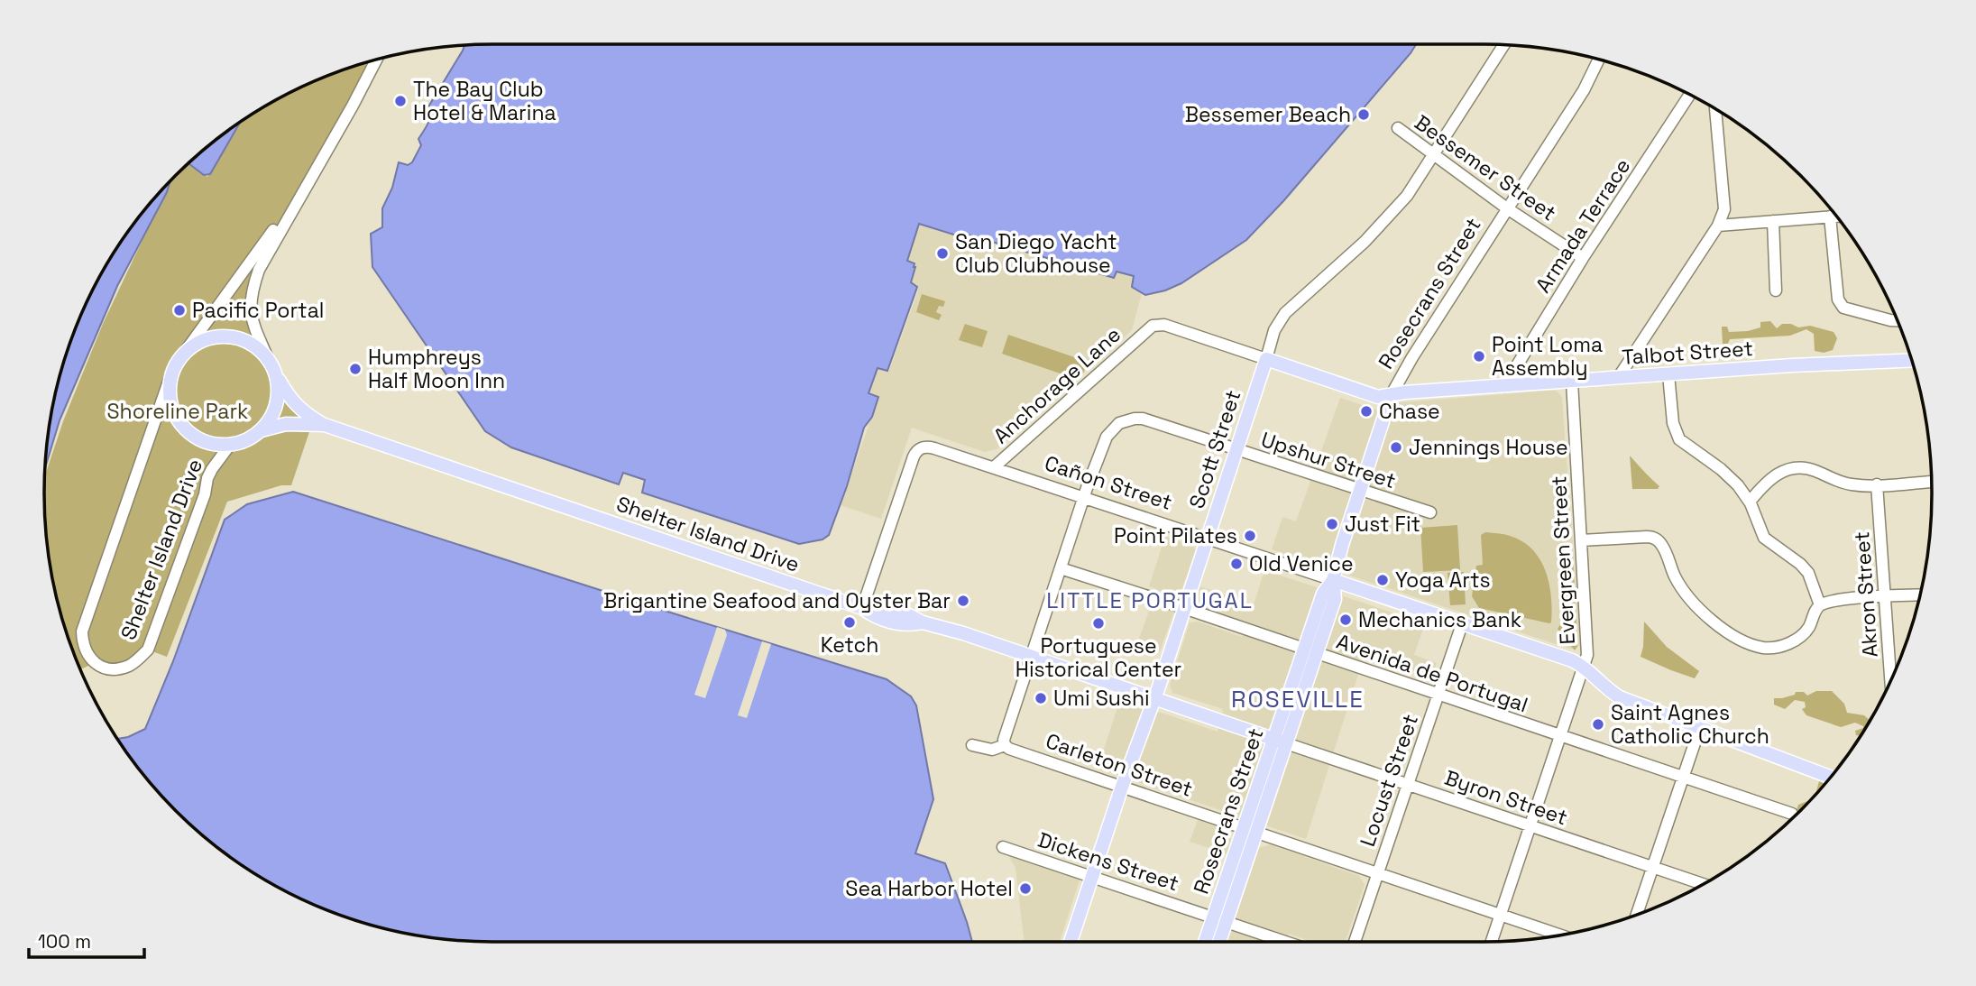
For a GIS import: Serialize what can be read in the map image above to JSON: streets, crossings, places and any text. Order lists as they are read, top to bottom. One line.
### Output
{"streets":{"main road":["Rosecrans Street","Talbot Street","Scott Street","Cañon Street","Shelter Island Drive"],"street":["Bessemer Street","Armada Terrace","Anchorage Lane","Upshur Street","Evergreen Street","Akron Street","Avenida de Portugal","Carleton Street","Locust Street","Byron Street","Dickens Street"]},"crossings":[["Bessemer Street","Armada Terrace"],["Bessemer Street","Rosecrans Street"],["Bessemer Street","Scott Street"],["Armada Terrace","Talbot Street"],["Rosecrans Street","Talbot Street"],["Rosecrans Street","Upshur Street"],["Rosecrans Street","Cañon Street"],["Rosecrans Street","Shelter Island Drive"],["Rosecrans Street","Avenida de Portugal"],["Rosecrans Street","Carleton Street"],["Rosecrans Street","Byron Street"],["Rosecrans Street","Dickens Street"],["Talbot Street","Anchorage Lane"],["Talbot Street","Scott Street"],["Talbot Street","Evergreen Street"],["Anchorage Lane","Cañon Street"],["Anchorage Lane","Shelter Island Drive"],["Scott Street","Upshur Street"],["Scott Street","Cañon Street"],["Scott Street","Shelter Island Drive"],["Scott Street","Avenida de Portugal"],["Scott Street","Carleton Street"],["Scott Street","Dickens Street"],["Upshur Street","Cañon Street"],["Cañon Street","Locust Street"],["Shelter Island Drive","Byron Street"],["Evergreen Street","Avenida de Portugal"],["Evergreen Street","Carleton Street"],["Evergreen Street","Byron Street"],["Avenida de Portugal","Locust Street"],["Carleton Street","Locust Street"],["Locust Street","Byron Street"]],"districts":["LITTLE PORTUGAL","ROSEVILLE"],"parks":["Shoreline Park"],"places":["The Bay Club Hotel & Marina","Bessemer Beach","San Diego Yacht Club Clubhouse","Pacific Portal","Point Loma Assembly","Humphreys Half Moon Inn","Chase","Jennings House","Just Fit","Point Pilates","Old Venice","Yoga Arts","Brigantine Seafood and Oyster Bar","Mechanics Bank","Ketch","Portuguese Historical Center","Umi Sushi","Saint Agnes Catholic Church","Sea Harbor Hotel"],"scale_bar":"100 m"}
